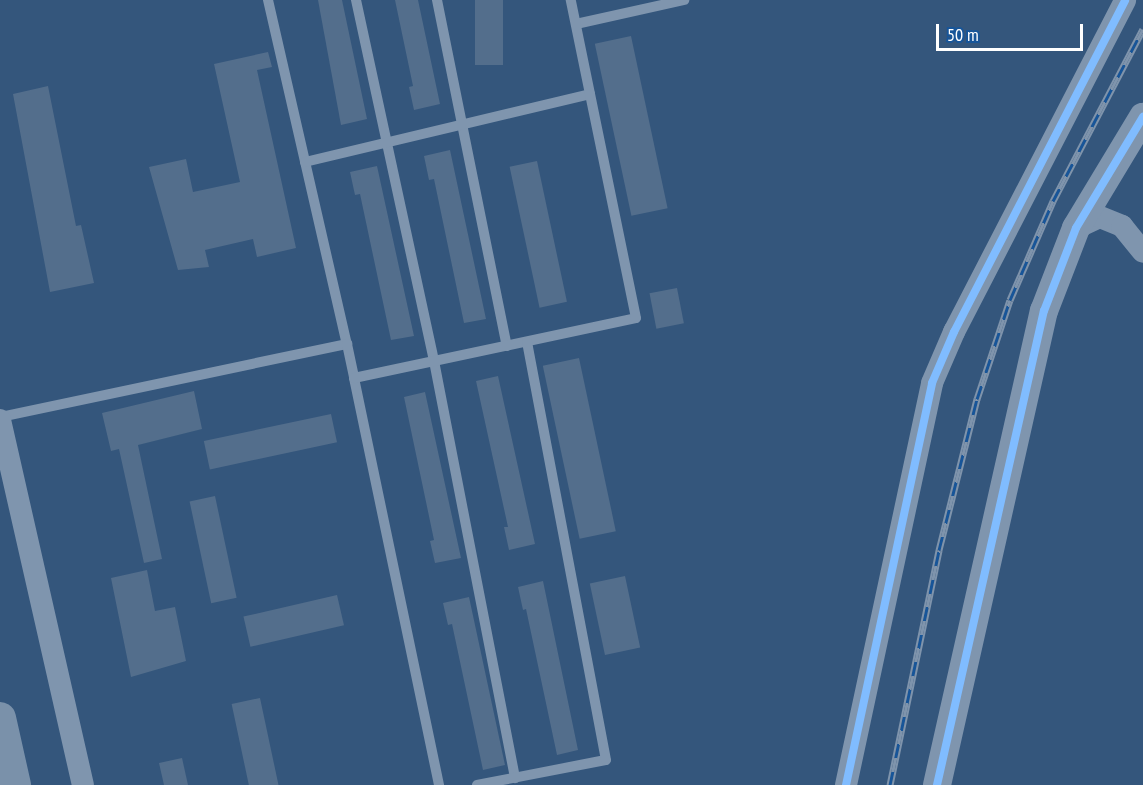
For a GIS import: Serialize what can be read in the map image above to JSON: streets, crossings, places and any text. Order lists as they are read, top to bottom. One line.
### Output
{"scale_bar":"50 m"}
